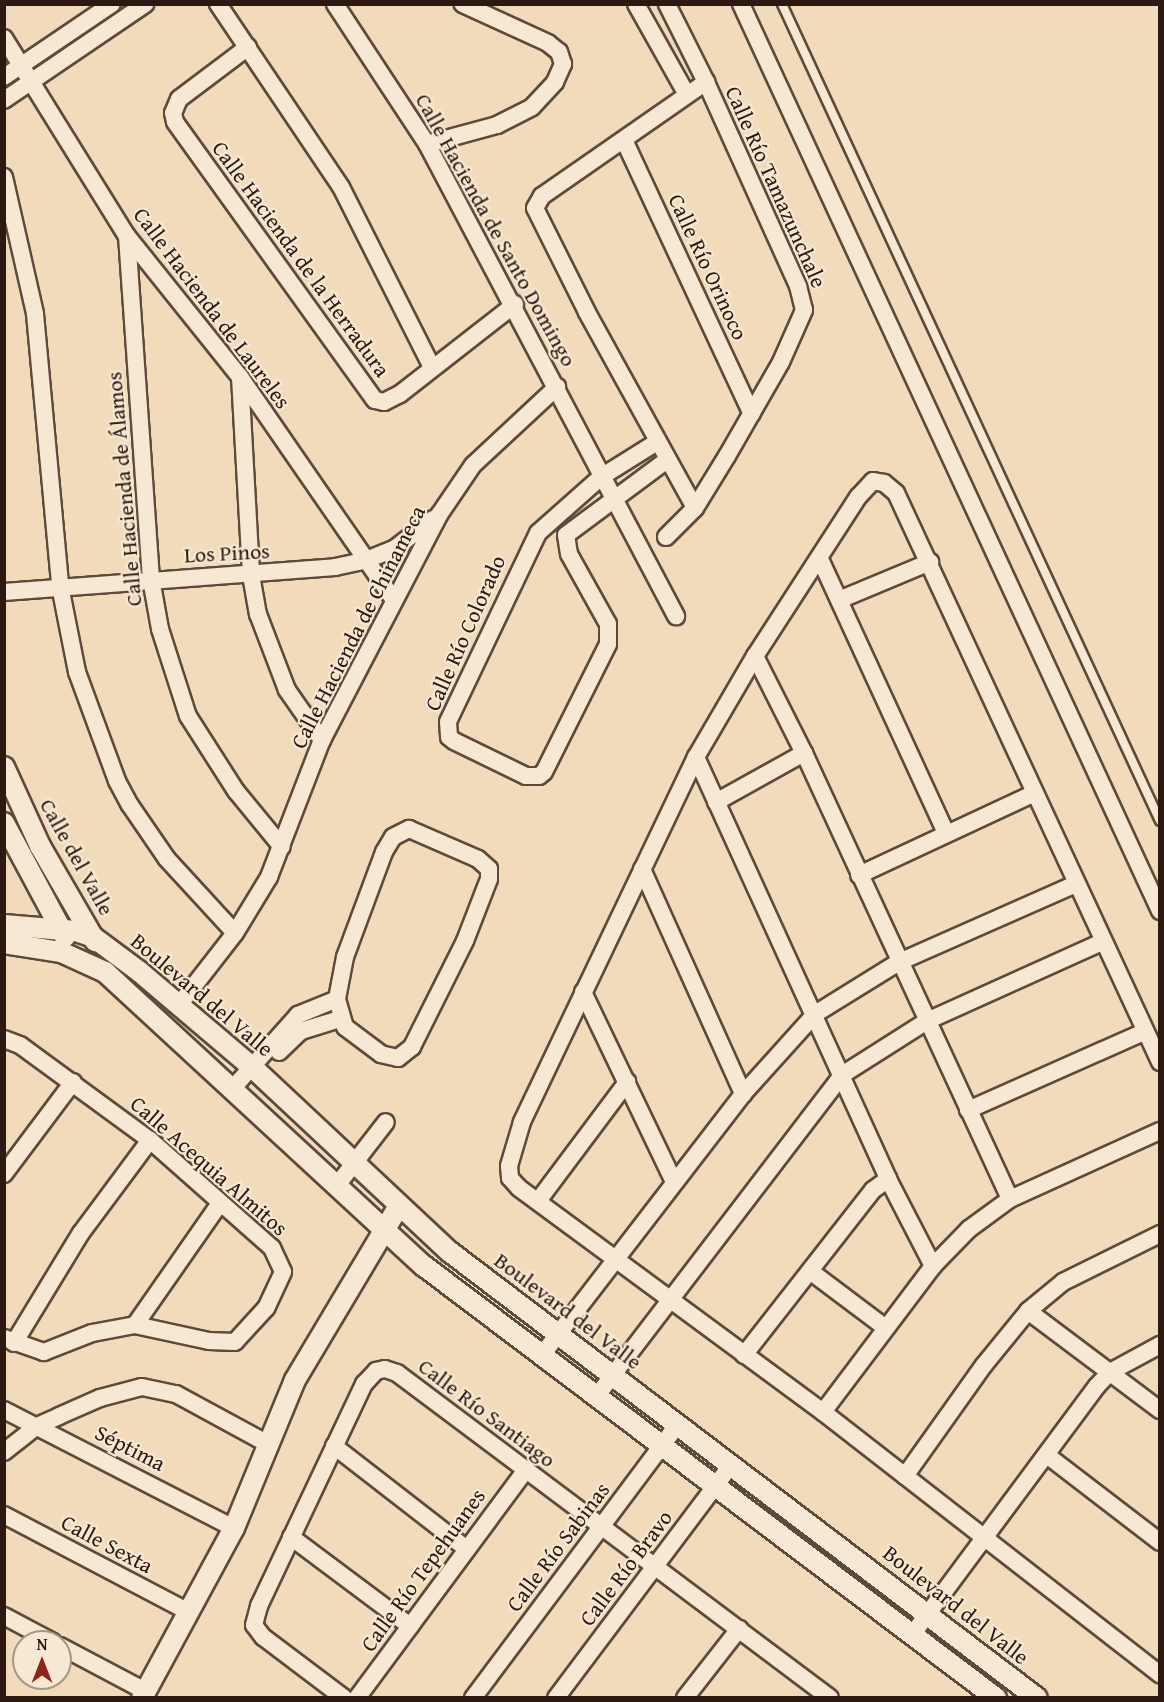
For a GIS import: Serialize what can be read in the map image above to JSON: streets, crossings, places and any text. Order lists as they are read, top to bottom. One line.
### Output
{"streets":{"street":["Calle Río Tamazunchale","Calle Hacienda de Santo Domingo","Calle Hacienda de la Herradura","Calle Río Orinoco","Calle Hacienda de Laureles","Calle Hacienda de Álamos","Los Pinos","Calle Hacienda de Chinameca","Calle Río Colorado","Calle del Valle","Boulevard del Valle","Calle Acequia Almitos","Calle Río Santiago","Séptima","Calle Sexta","Calle Río Sabinas","Calle Río Bravo","Calle Río Tepehuanes"]},"crossings":[["Calle Río Tamazunchale","Calle Río Orinoco"],["Calle Hacienda de Santo Domingo","Calle Hacienda de la Herradura"],["Calle Hacienda de Santo Domingo","Calle Hacienda de Chinameca"],["Calle Hacienda de Santo Domingo","Calle Río Colorado"],["Calle Hacienda de Laureles","Calle Hacienda de Álamos"],["Calle Hacienda de Laureles","Los Pinos"],["Calle Hacienda de Laureles","Calle Hacienda de Chinameca"],["Calle Hacienda de Álamos","Los Pinos"],["Calle Hacienda de Álamos","Calle Hacienda de Chinameca"],["Los Pinos","Calle Hacienda de Chinameca"],["Calle Hacienda de Chinameca","Boulevard del Valle"],["Calle del Valle","Boulevard del Valle"],["Boulevard del Valle","Calle Río Sabinas"],["Boulevard del Valle","Calle Río Bravo"],["Calle Río Santiago","Calle Río Sabinas"],["Calle Río Santiago","Calle Río Bravo"],["Calle Río Santiago","Calle Río Tepehuanes"]],"north":"top"}
